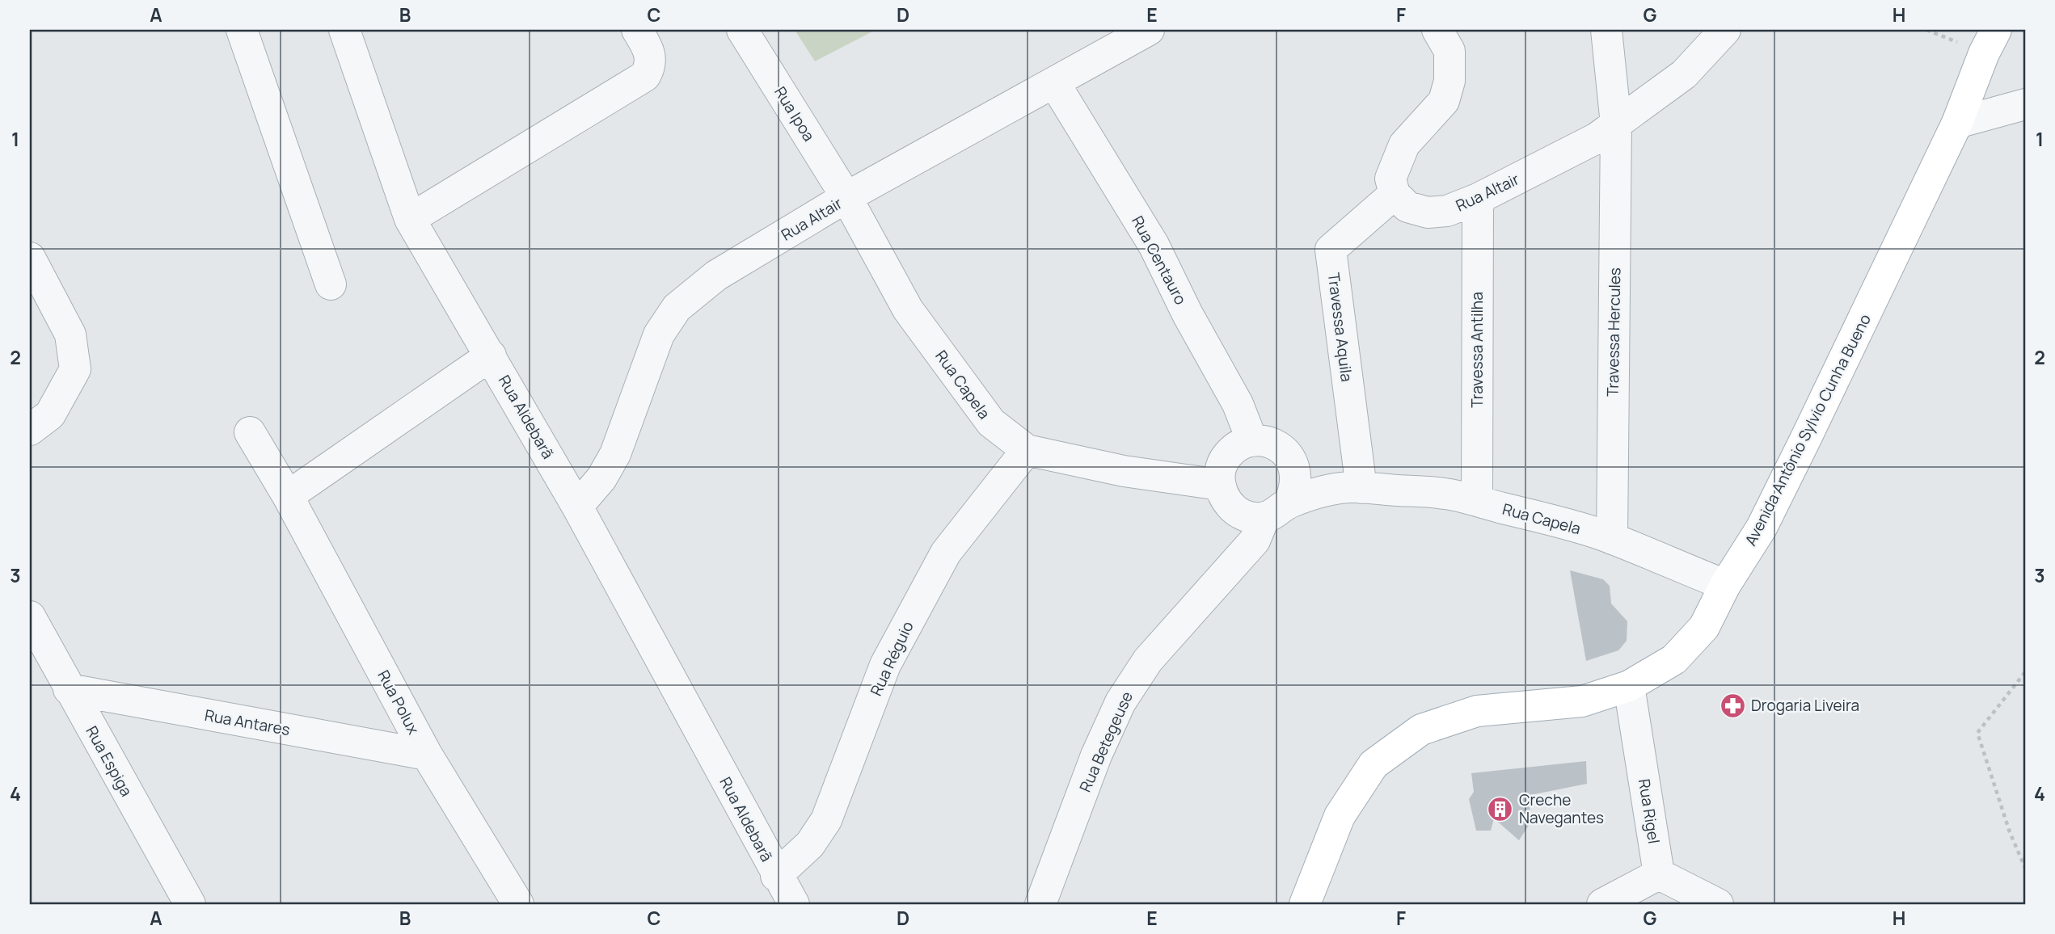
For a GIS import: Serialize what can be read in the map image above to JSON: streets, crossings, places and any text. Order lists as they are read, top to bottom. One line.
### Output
{"streets":{"main road":["Avenida Antônio Sylvio Cunha Bueno"],"street":["Rua Ipoa","Rua Altair","Rua Centauro","Travessa Aquila","Travessa Hercules","Travessa Antilha","Rua Capela","Rua Aldebarã","Rua Réguio","Rua Polux","Rua Antares","Rua Betegeuse","Rua Espiga","Rua Rigel"]},"crossings":[["Rua Ipoa","Rua Altair"],["Rua Ipoa","Rua Capela"],["Rua Altair","Rua Centauro"],["Rua Altair","Travessa Aquila"],["Rua Altair","Travessa Hercules"],["Rua Altair","Travessa Antilha"],["Rua Altair","Rua Capela"],["Rua Altair","Rua Aldebarã"],["Rua Centauro","Rua Capela"],["Rua Centauro","Rua Betegeuse"],["Travessa Aquila","Rua Capela"],["Travessa Hercules","Rua Capela"],["Travessa Antilha","Rua Capela"],["Rua Capela","Avenida Antônio Sylvio Cunha Bueno"],["Rua Capela","Rua Réguio"],["Rua Capela","Rua Betegeuse"],["Rua Aldebarã","Rua Réguio"],["Avenida Antônio Sylvio Cunha Bueno","Rua Rigel"],["Rua Polux","Rua Antares"],["Rua Antares","Rua Espiga"]],"places":{"pharmacy":["Drogaria Liveira"],"building":["Creche Navegantes"]},"grid":{"columns":["A","B","C","D","E","F","G","H"],"rows":["1","2","3","4"]}}
